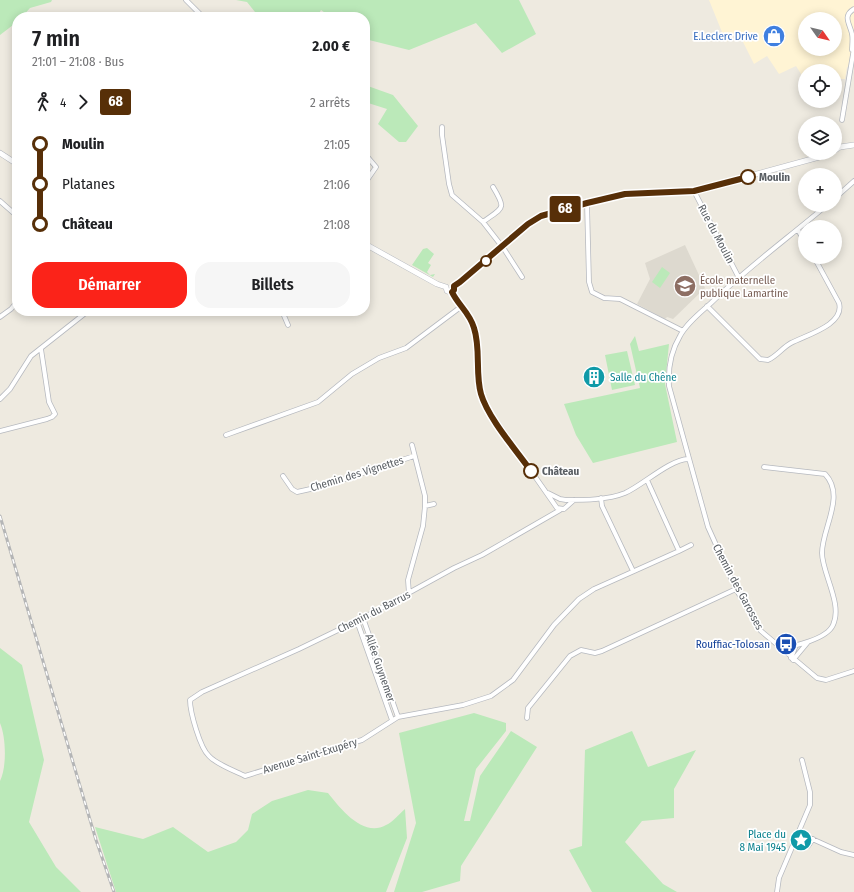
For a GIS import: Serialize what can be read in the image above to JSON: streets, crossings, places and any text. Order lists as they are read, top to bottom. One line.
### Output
{"streets":{"street":["Rue du Moulin","Chemin des Vignettes","Chemin des Garosses","Chemin du Barrus","Allée Guynemer","Avenue Saint-Exupéry"]},"crossings":[["Rue du Moulin","Chemin des Garosses"],["Chemin du Barrus","Allée Guynemer"],["Chemin du Barrus","Avenue Saint-Exupéry"],["Allée Guynemer","Avenue Saint-Exupéry"]],"places":{"shop":["E.Leclerc Drive"],"other":["Moulin","Château"],"school or university":["École maternelle publique Lamartine"],"building":["Salle du Chêne"],"bus stop":["Rouffiac-Tolosan"],"place":["Place du 8 Mai 1945"]},"lines":["bus line 68"],"north":"bottom right","page":{"on_map":"68","map_buttons":["+","−"],"heading":["7 min","21:01 – 21:08 · Bus","2.00 €"],"legs":["4","68","2 arrêts"],"list":[{"name":"Moulin","value":"21:05"},{"name":"Platanes","value":"21:06"},{"name":"Château","value":"21:08"}],"buttons":["Démarrer","Billets"]}}
